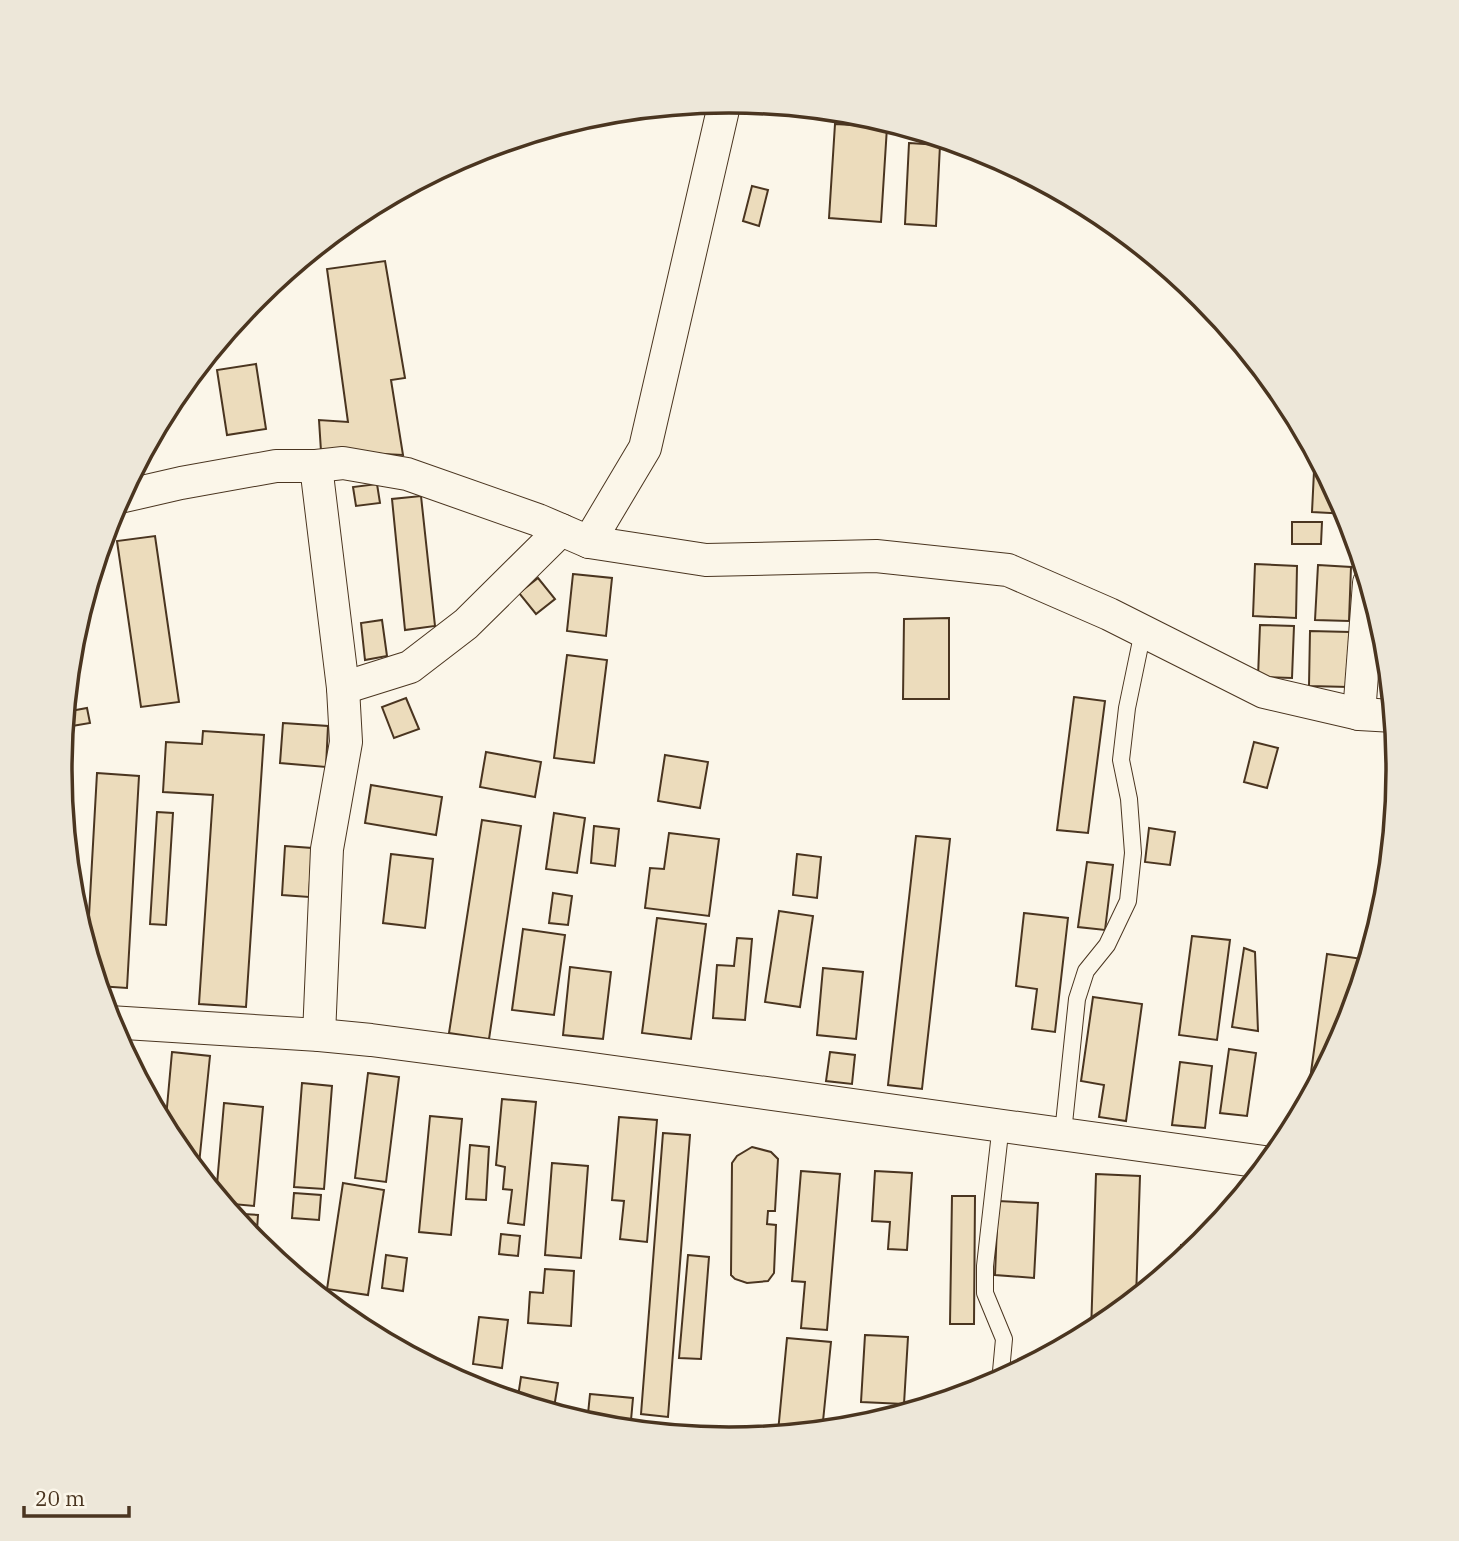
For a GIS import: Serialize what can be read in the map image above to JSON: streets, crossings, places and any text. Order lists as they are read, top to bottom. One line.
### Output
{"scale_bar":"20 m"}
